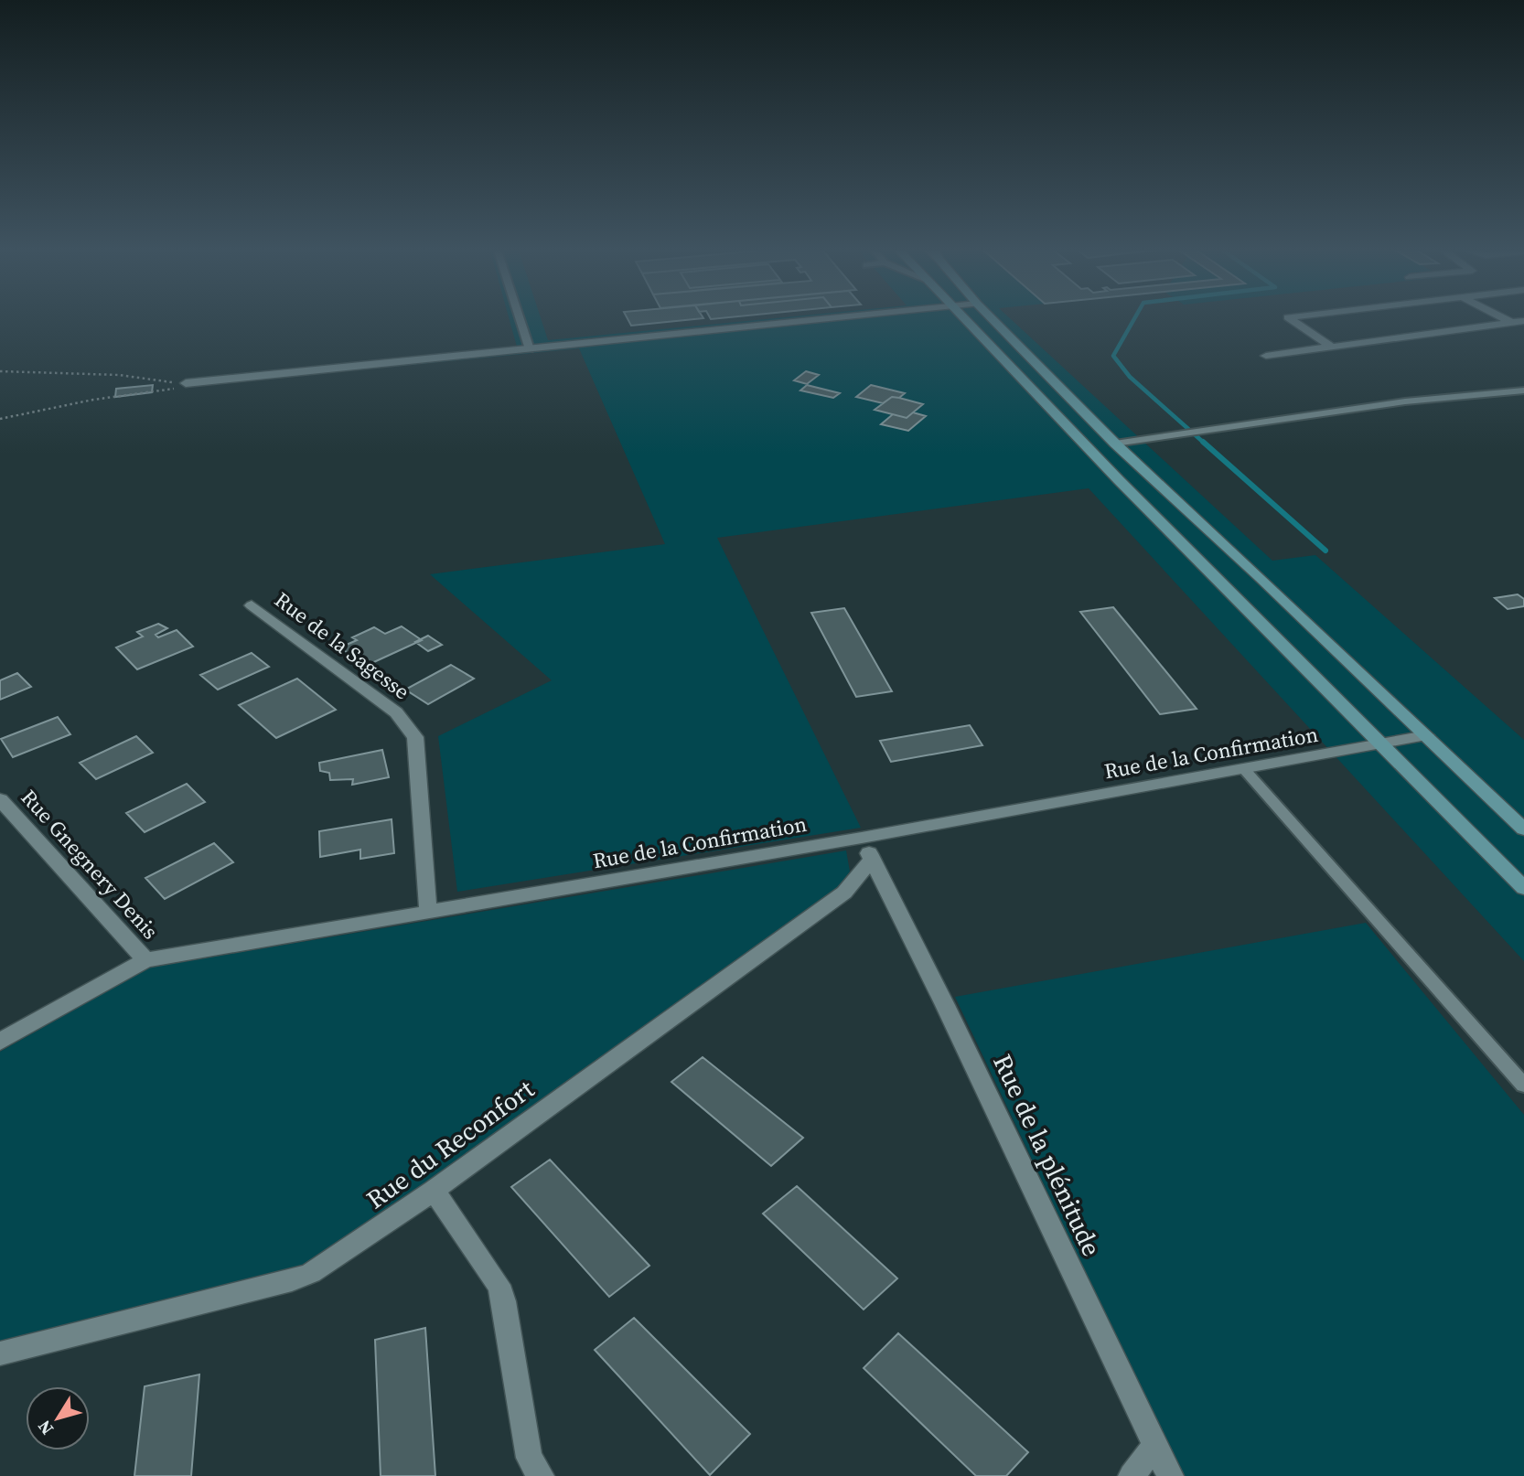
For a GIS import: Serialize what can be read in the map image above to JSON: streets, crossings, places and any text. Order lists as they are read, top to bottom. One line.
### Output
{"streets":{"street":["Rue de la Sagesse","Rue de la Confirmation","Rue Gnegnery Denis","Rue du Reconfort","Rue de la plénitude"]},"crossings":[["Rue de la Sagesse","Rue de la Confirmation"],["Rue de la Confirmation","Rue Gnegnery Denis"],["Rue de la Confirmation","Rue de la plénitude"],["Rue du Reconfort","Rue de la plénitude"]],"north":"bottom left"}
